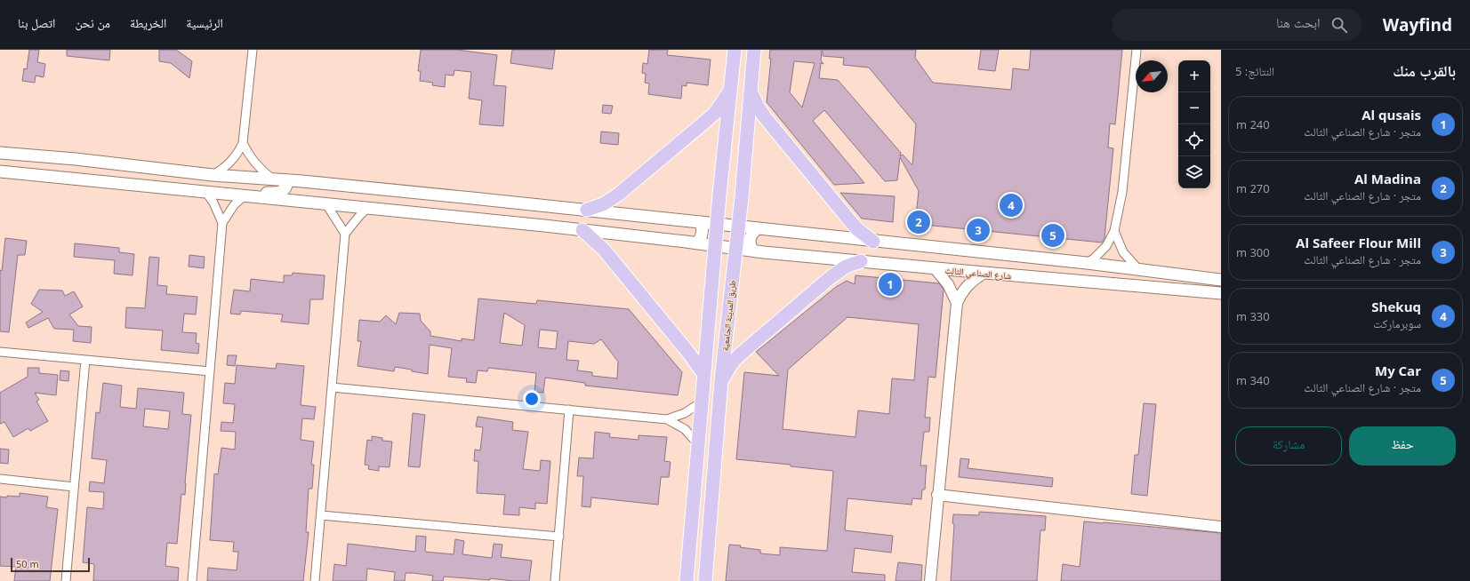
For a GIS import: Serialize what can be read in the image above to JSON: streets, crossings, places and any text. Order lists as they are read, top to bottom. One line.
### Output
{"streets":{"main road":["شارع الصناعي الثالث","طريق المدينة الجامعية"]},"crossings":[["شارع الصناعي الثالث","طريق المدينة الجامعية"]],"scale_bar":"50 m","north":"bottom left","page":{"header":"Wayfind","search":"ابحث هنا","nav":["الرئيسية","الخريطة","من نحن","اتصل بنا"],"heading":["بالقرب منك","النتائج: 5"],"map_buttons":["+","−"],"list":[{"mark":"1","name":"Al qusais","note":"متجر · شارع الصناعي الثالث","value":"240 m"},{"mark":"2","name":"Al Madina","note":"متجر · شارع الصناعي الثالث","value":"270 m"},{"mark":"3","name":"Al Safeer Flour Mill","note":"متجر · شارع الصناعي الثالث","value":"300 m"},{"mark":"4","name":"Shekuq","note":"سوبرماركت","value":"330 m"},{"mark":"5","name":"My Car","note":"متجر · شارع الصناعي الثالث","value":"340 m"}],"pins":["4","2","3","5","1"],"buttons":["حفظ","مشاركة"],"scale":"50 m"}}
